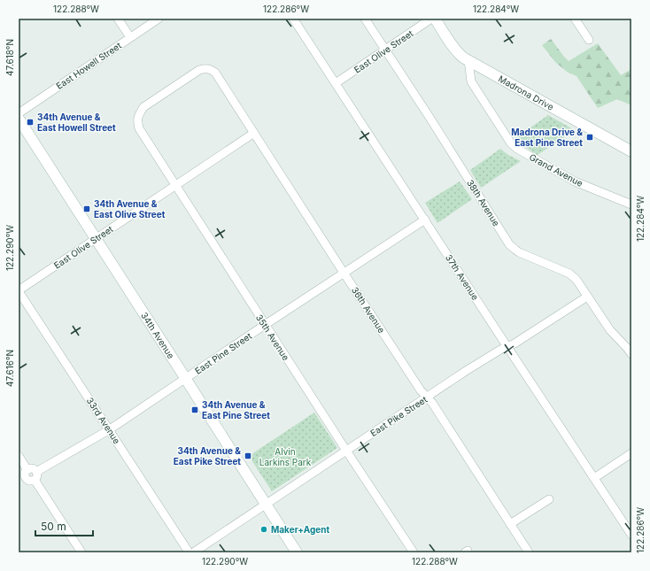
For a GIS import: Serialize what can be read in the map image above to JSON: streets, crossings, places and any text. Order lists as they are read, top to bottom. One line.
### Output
{"streets":{"street":["East Olive Street","East Howell Street","Madrona Drive","Grand Avenue","38th Avenue","37th Avenue","36th Avenue","34th Avenue","35th Avenue","East Pine Street","East Pike Street","33rd Avenue"]},"crossings":[["East Olive Street","38th Avenue"],["East Olive Street","37th Avenue"],["East Olive Street","36th Avenue"],["East Olive Street","34th Avenue"],["East Olive Street","35th Avenue"],["East Olive Street","33rd Avenue"],["Madrona Drive","Grand Avenue"],["38th Avenue","East Pike Street"],["37th Avenue","East Pine Street"],["37th Avenue","East Pike Street"],["36th Avenue","35th Avenue"],["36th Avenue","East Pine Street"],["36th Avenue","East Pike Street"],["34th Avenue","East Pine Street"],["34th Avenue","East Pike Street"],["35th Avenue","East Pine Street"],["35th Avenue","East Pike Street"],["East Pine Street","33rd Avenue"],["East Pike Street","33rd Avenue"]],"parks":["Alvin Larkins Park"],"places":{"transit":["34th Avenue & East Howell Street","Madrona Drive & East Pine Street","34th Avenue & East Olive Street","34th Avenue & East Pine Street","34th Avenue & East Pike Street"],"other":["Maker+Agent"]},"scale_bar":"50 m","coordinates":["122.288°W","122.286°W","122.284°W","47.618°N","122.290°W","47.616°N"]}
